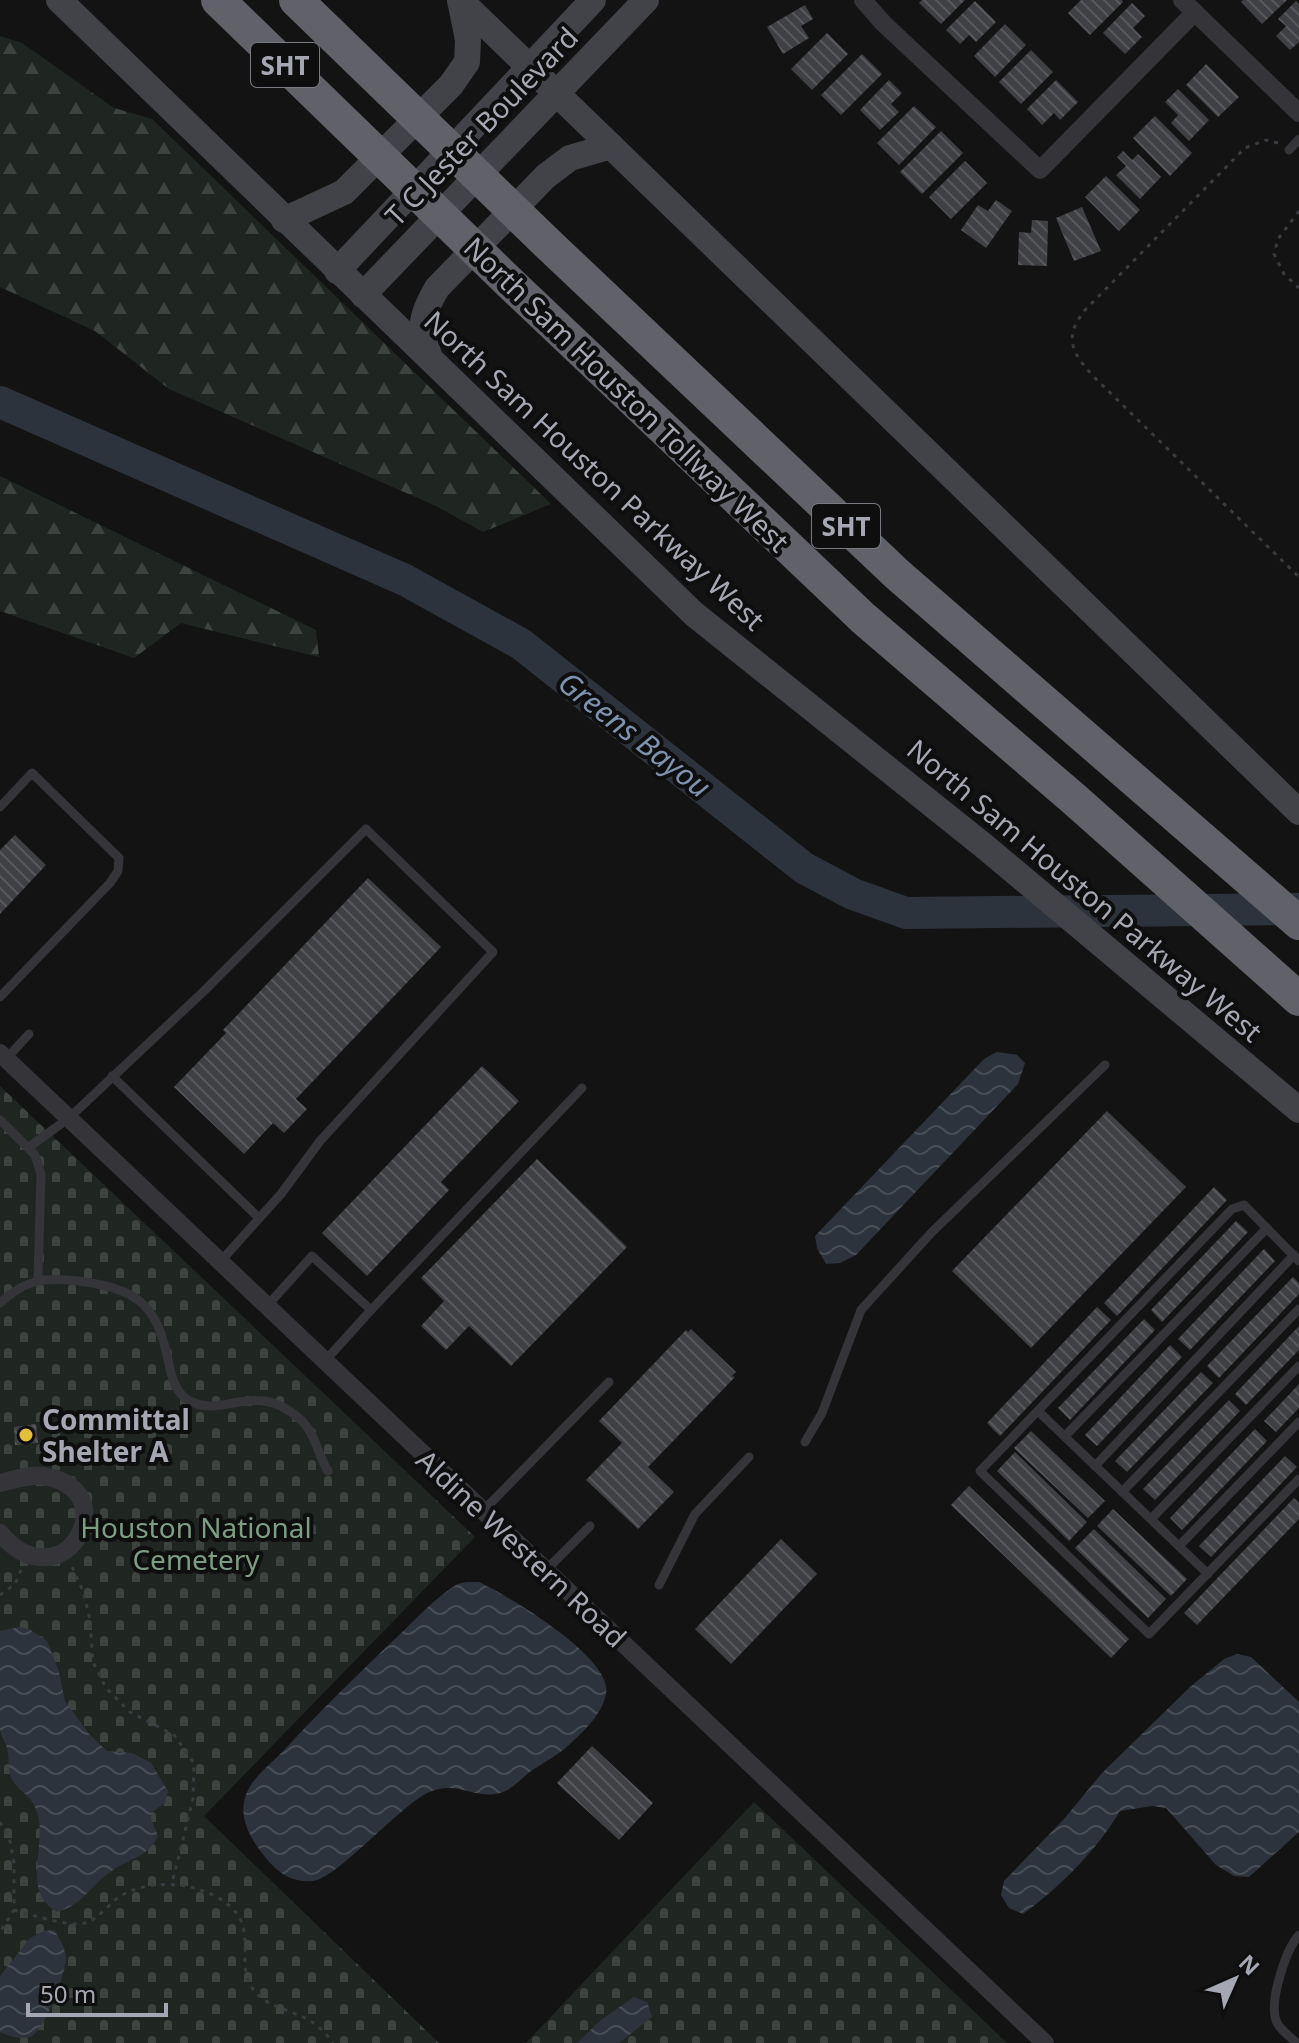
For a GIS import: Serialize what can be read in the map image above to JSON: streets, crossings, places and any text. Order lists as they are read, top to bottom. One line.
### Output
{"streets":{"highway":["SHT","North Sam Houston Tollway West"],"main road":["T C Jester Boulevard","North Sam Houston Parkway West"],"street":["Aldine Western Road"]},"crossings":[["T C Jester Boulevard","North Sam Houston Parkway West"]],"water":["Greens Bayou"],"parks":["Houston National Cemetery"],"places":["Committal Shelter A"],"scale_bar":"50 m","north":"top right"}
